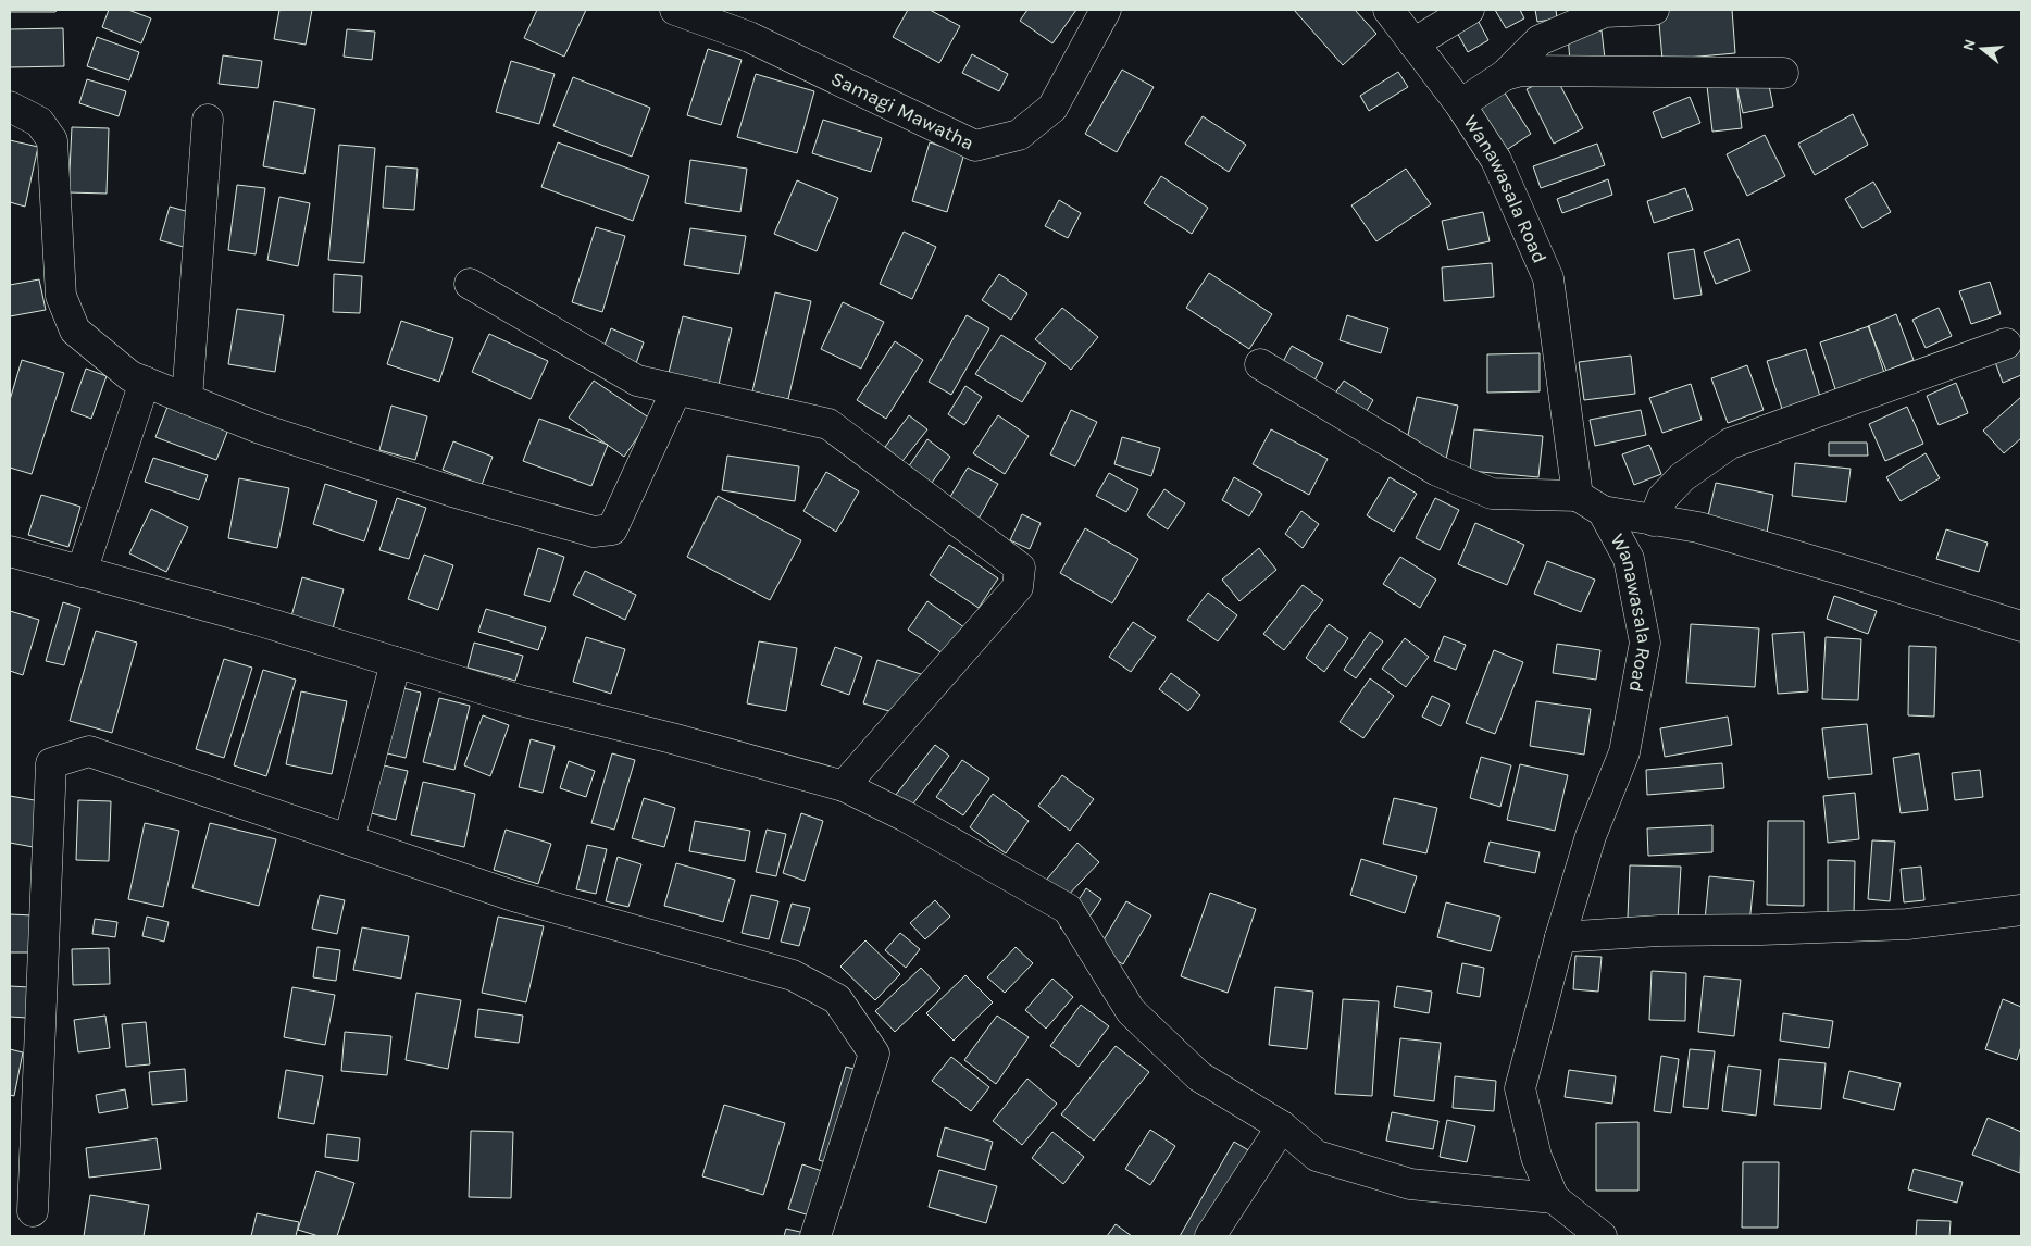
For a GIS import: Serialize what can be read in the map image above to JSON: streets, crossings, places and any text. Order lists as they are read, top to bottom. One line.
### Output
{"streets":{"street":["Samagi Mawatha","Wanawasala Road"]},"north":"left"}
